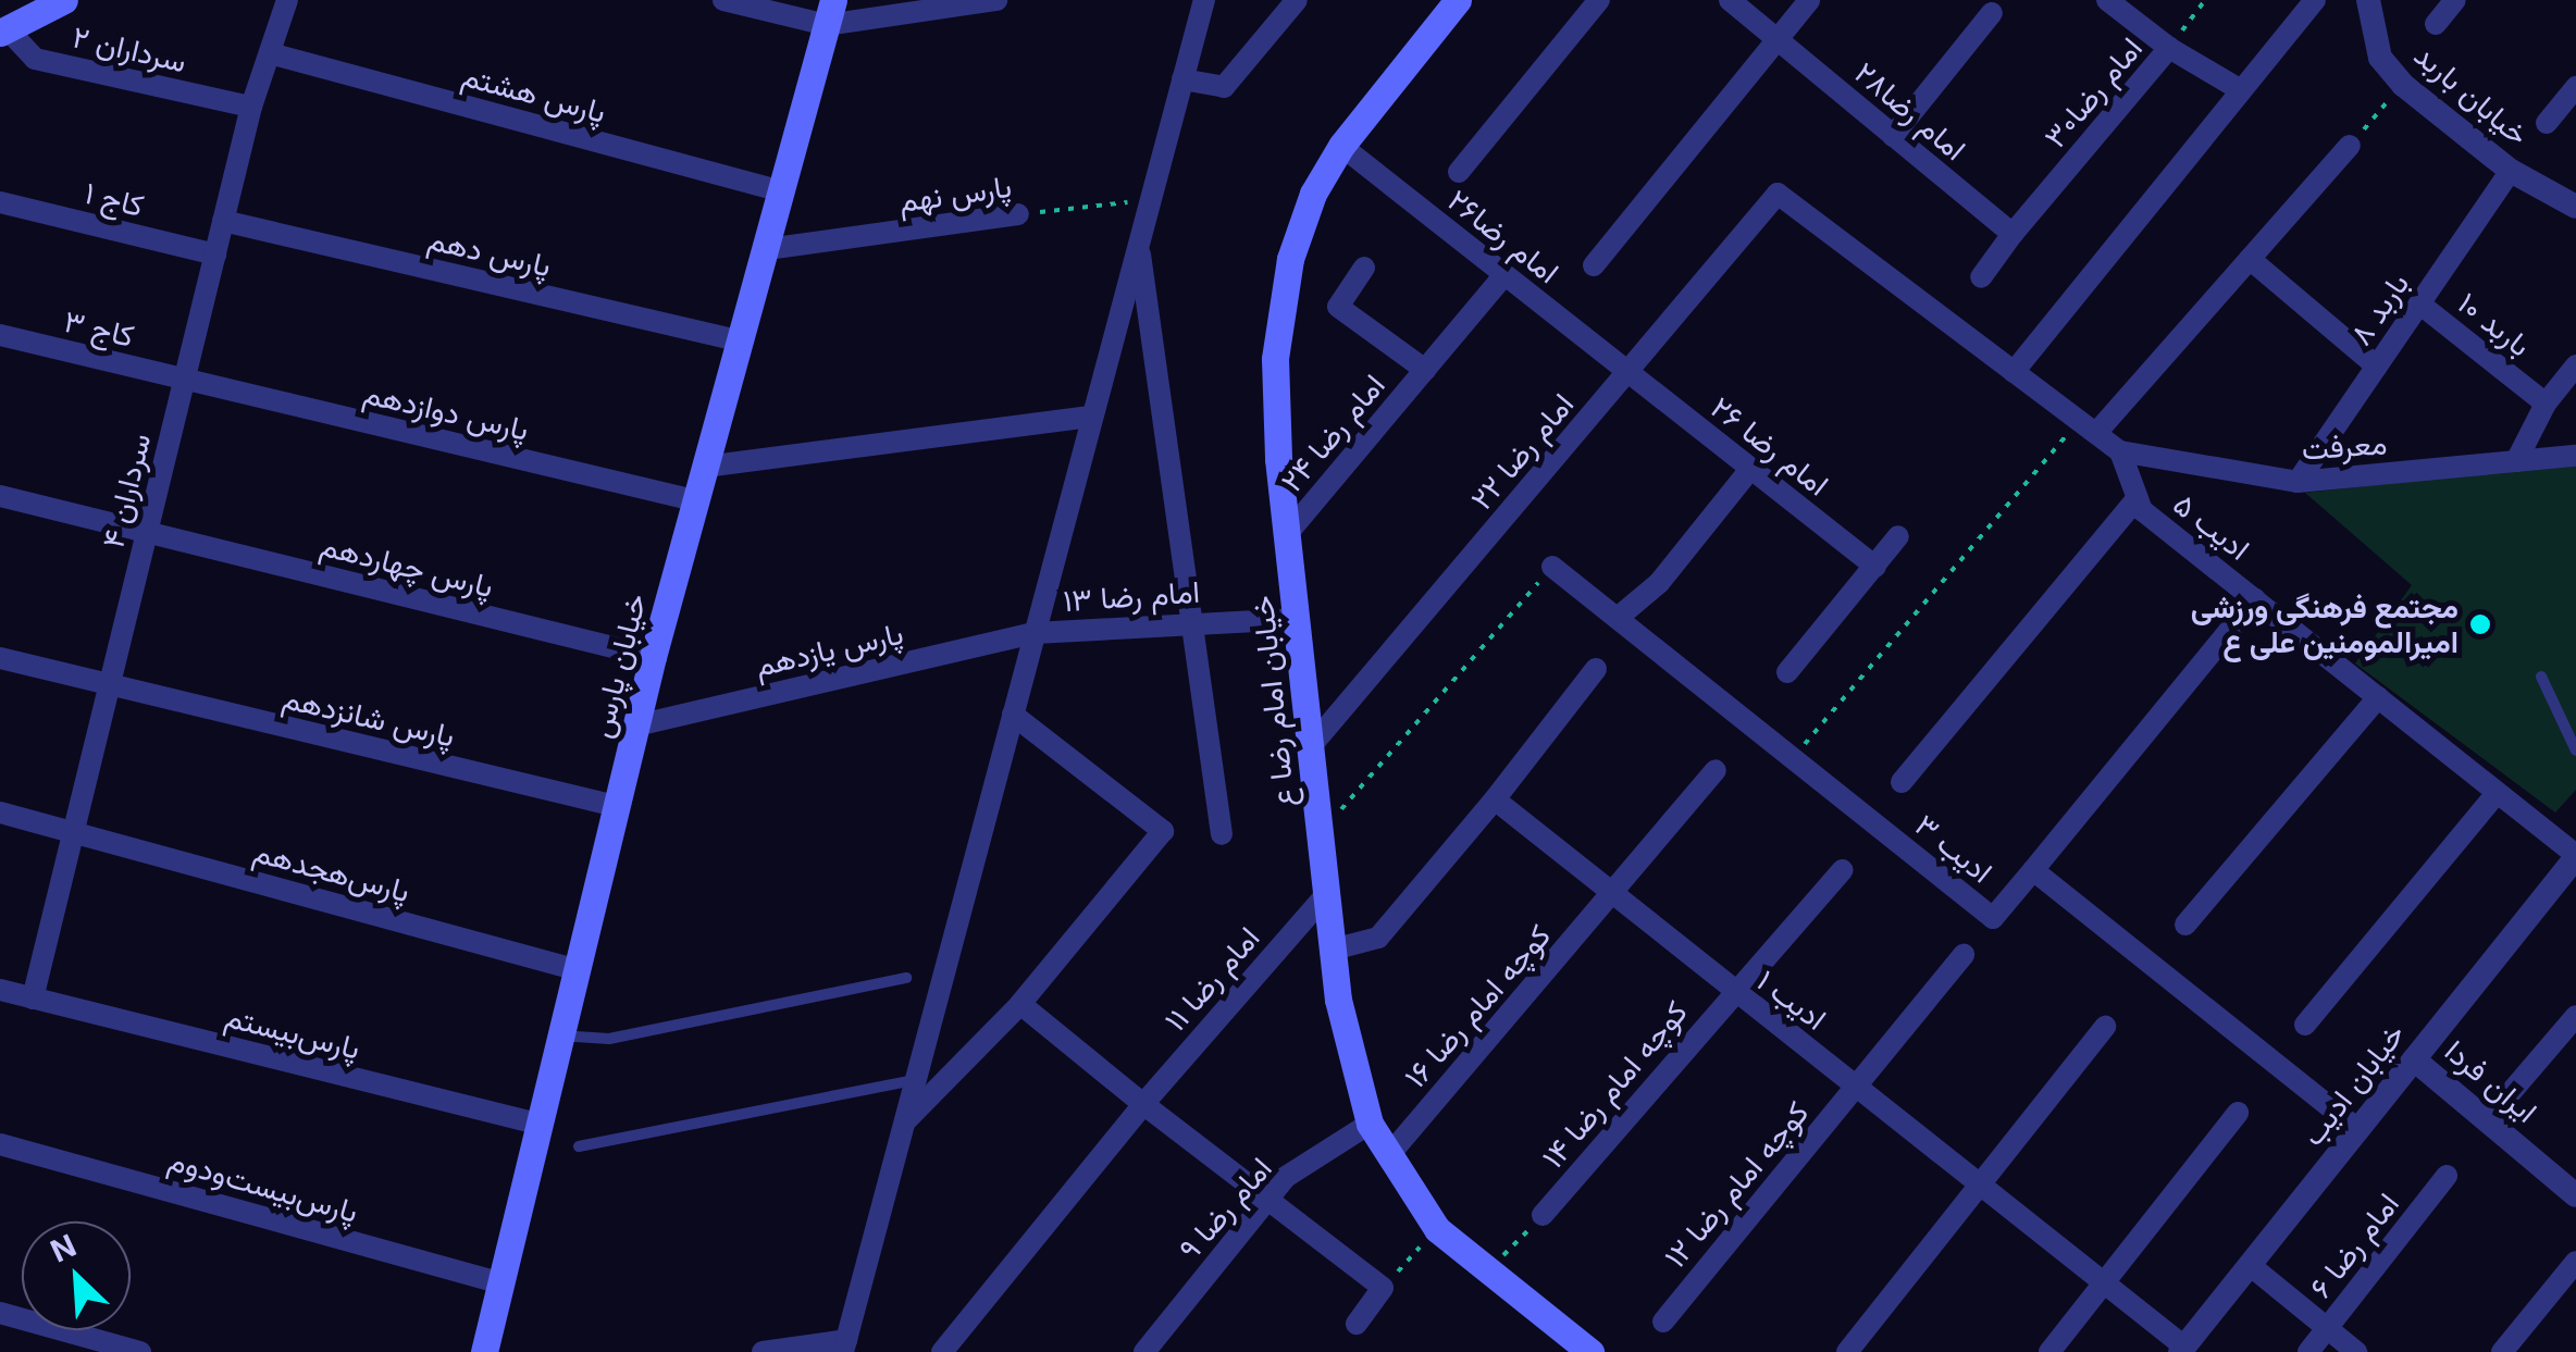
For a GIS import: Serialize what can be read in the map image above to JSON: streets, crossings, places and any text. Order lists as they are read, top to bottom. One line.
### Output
{"streets":{"main road":["خیابان پارس","خیابان امام رضا ع"],"street":["سرداران ۲","امام رضا۳۰","پارس‌‌ هشتم","خیابان باربد","امام رضا۲۸","پارس‌‌ نهم","کاج ۱","امام رضا۲۶","پارس‌‌ دهم","باربد ۸","باربد ۱۰","کاج ۳","پارس‌‌ دوازدهم","امام رضا ۲۴","امام رضا ۲۶","معرفت","امام رضا ۲۲","سرداران ۴","ادیب ۵","پارس‌‌ چهاردهم","امام رضا ۱۳","پارس‌‌ یازدهم","پارس‌‌ شانزدهم","ادیب ۳","پارس‌‌هجدهم","امام رضا ۱۱","ادیب ۱","کوچه امام رضا ۱۶","پارس‌بیستم","ایران فردا","کوچه امام رضا ۱۴","خیابان ادیب","کوچه امام رضا ۱۲","پارس‌بیست‌و‌دوم","امام رضا ۹","امام رضا ۶"]},"crossings":[["سرداران ۲","سرداران ۴"],["امام رضا۳۰","امام رضا۲۸"],["پارس‌‌ هشتم","سرداران ۴"],["پارس‌‌ هشتم","خیابان پارس"],["خیابان باربد","باربد ۸"],["پارس‌‌ نهم","خیابان پارس"],["کاج ۱","سرداران ۴"],["امام رضا۲۶","امام رضا ۲۴"],["امام رضا۲۶","امام رضا ۲۶"],["امام رضا۲۶","امام رضا ۲۲"],["امام رضا۲۶","خیابان امام رضا ع"],["پارس‌‌ دهم","سرداران ۴"],["پارس‌‌ دهم","خیابان پارس"],["باربد ۸","باربد ۱۰"],["باربد ۸","معرفت"],["کاج ۳","پارس‌‌ دوازدهم"],["کاج ۳","سرداران ۴"],["پارس‌‌ دوازدهم","سرداران ۴"],["پارس‌‌ دوازدهم","خیابان پارس"],["امام رضا ۲۴","خیابان امام رضا ع"],["امام رضا ۲۶","امام رضا ۲۲"],["معرفت","ادیب ۵"],["امام رضا ۲۲","ادیب ۵"],["امام رضا ۲۲","خیابان امام رضا ع"],["سرداران ۴","پارس‌‌ چهاردهم"],["سرداران ۴","پارس‌‌ شانزدهم"],["سرداران ۴","پارس‌‌هجدهم"],["سرداران ۴","پارس‌بیستم"],["ادیب ۵","خیابان ادیب"],["پارس‌‌ چهاردهم","خیابان پارس"],["امام رضا ۱۳","پارس‌‌ یازدهم"],["امام رضا ۱۳","خیابان امام رضا ع"],["پارس‌‌ یازدهم","خیابان پارس"],["خیابان پارس","پارس‌‌ شانزدهم"],["خیابان پارس","پارس‌‌هجدهم"],["خیابان پارس","پارس‌بیستم"],["خیابان پارس","پارس‌بیست‌و‌دوم"],["خیابان امام رضا ع","امام رضا ۱۱"],["خیابان امام رضا ع","کوچه امام رضا ۱۶"],["خیابان امام رضا ع","امام رضا ۹"],["ادیب ۳","خیابان ادیب"],["ادیب ۱","کوچه امام رضا ۱۶"],["ادیب ۱","کوچه امام رضا ۱۴"],["ادیب ۱","خیابان ادیب"],["ادیب ۱","کوچه امام رضا ۱۲"],["ایران فردا","خیابان ادیب"]],"places":["مجتمع فرهنگی ورزشی امیرالمومنین علی ‌ع"],"north":"top left"}
